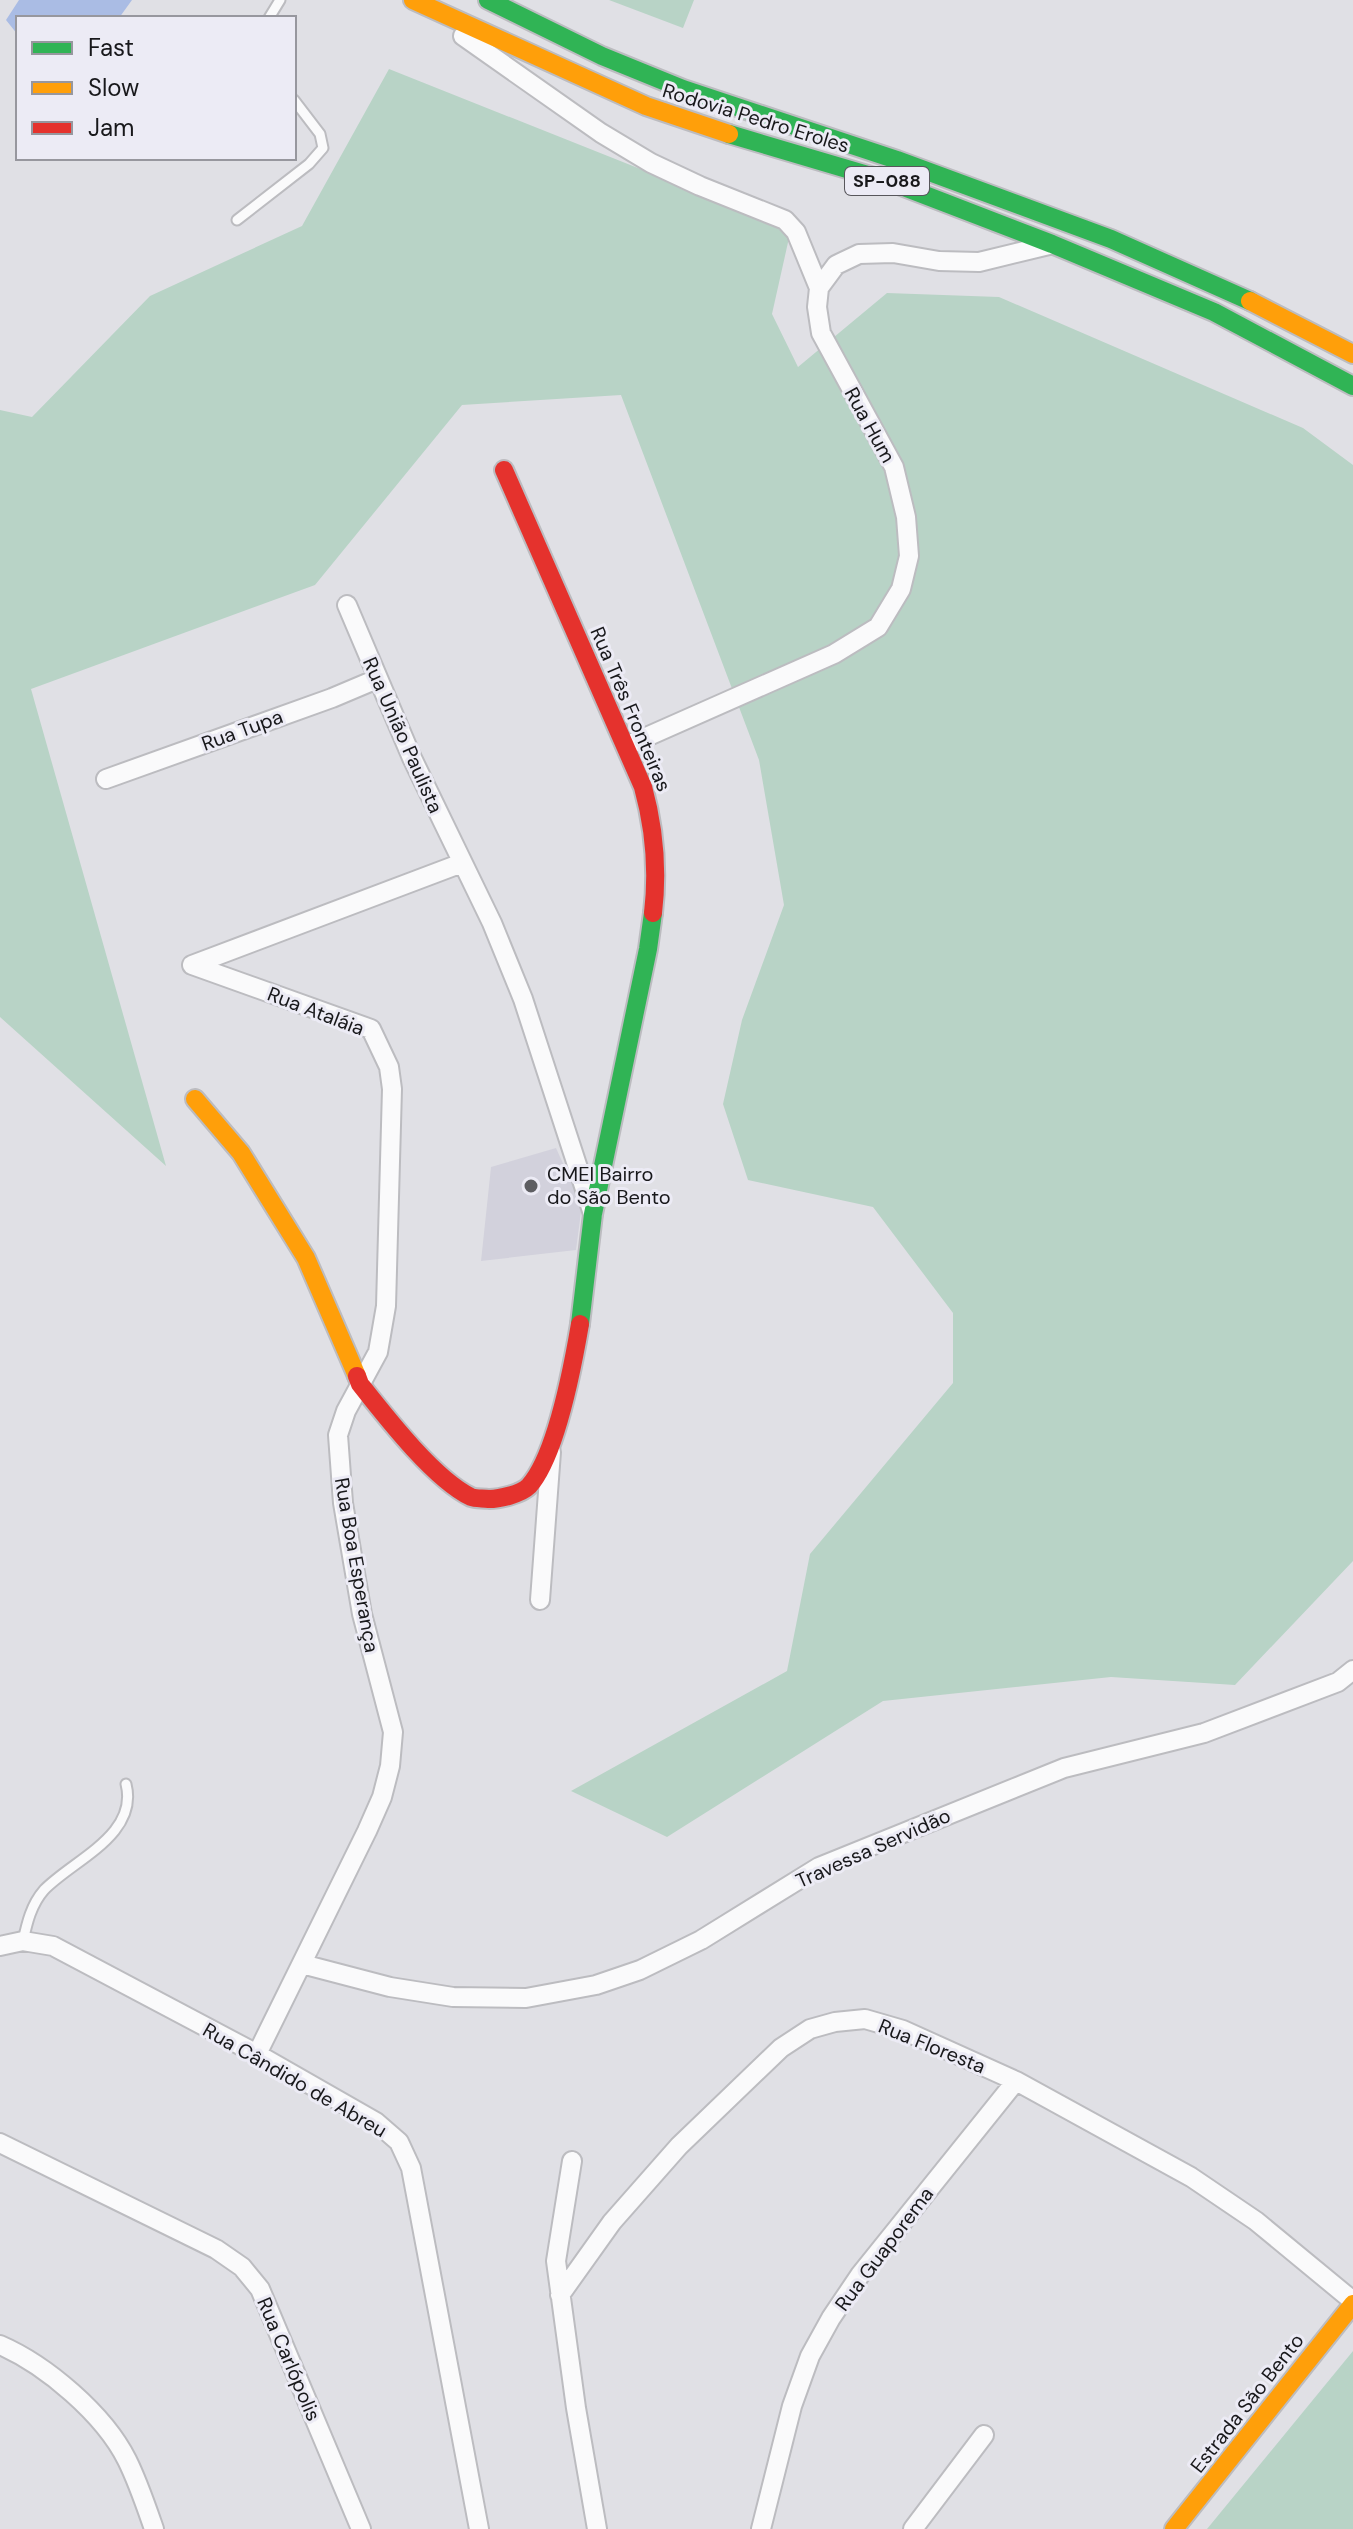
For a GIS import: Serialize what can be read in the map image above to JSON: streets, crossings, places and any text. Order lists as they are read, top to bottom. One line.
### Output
{"streets":{"main road":["Rodovia Pedro Eroles","SP-088","Rua Três Fronteiras","Estrada São Bento"],"street":["Rua Hum","Rua Tupa","Rua União Paulista","Rua Ataláia","Rua Boa Esperança","Travessa Servidão","Rua Floresta","Rua Cândido de Abreu","Rua Guaporema","Rua Carlópolis"]},"crossings":[["Rua Hum","Rua Três Fronteiras"],["Rua Três Fronteiras","Rua União Paulista"],["Rua Três Fronteiras","Rua Ataláia"],["Rua Três Fronteiras","Rua Boa Esperança"],["Rua Tupa","Rua União Paulista"],["Rua União Paulista","Rua Ataláia"],["Rua Ataláia","Rua Boa Esperança"],["Rua Boa Esperança","Travessa Servidão"],["Rua Boa Esperança","Rua Cândido de Abreu"],["Rua Floresta","Rua Guaporema"],["Rua Floresta","Estrada São Bento"]],"places":["CMEI Bairro do São Bento"],"legend":["Fast","Slow","Jam"]}
